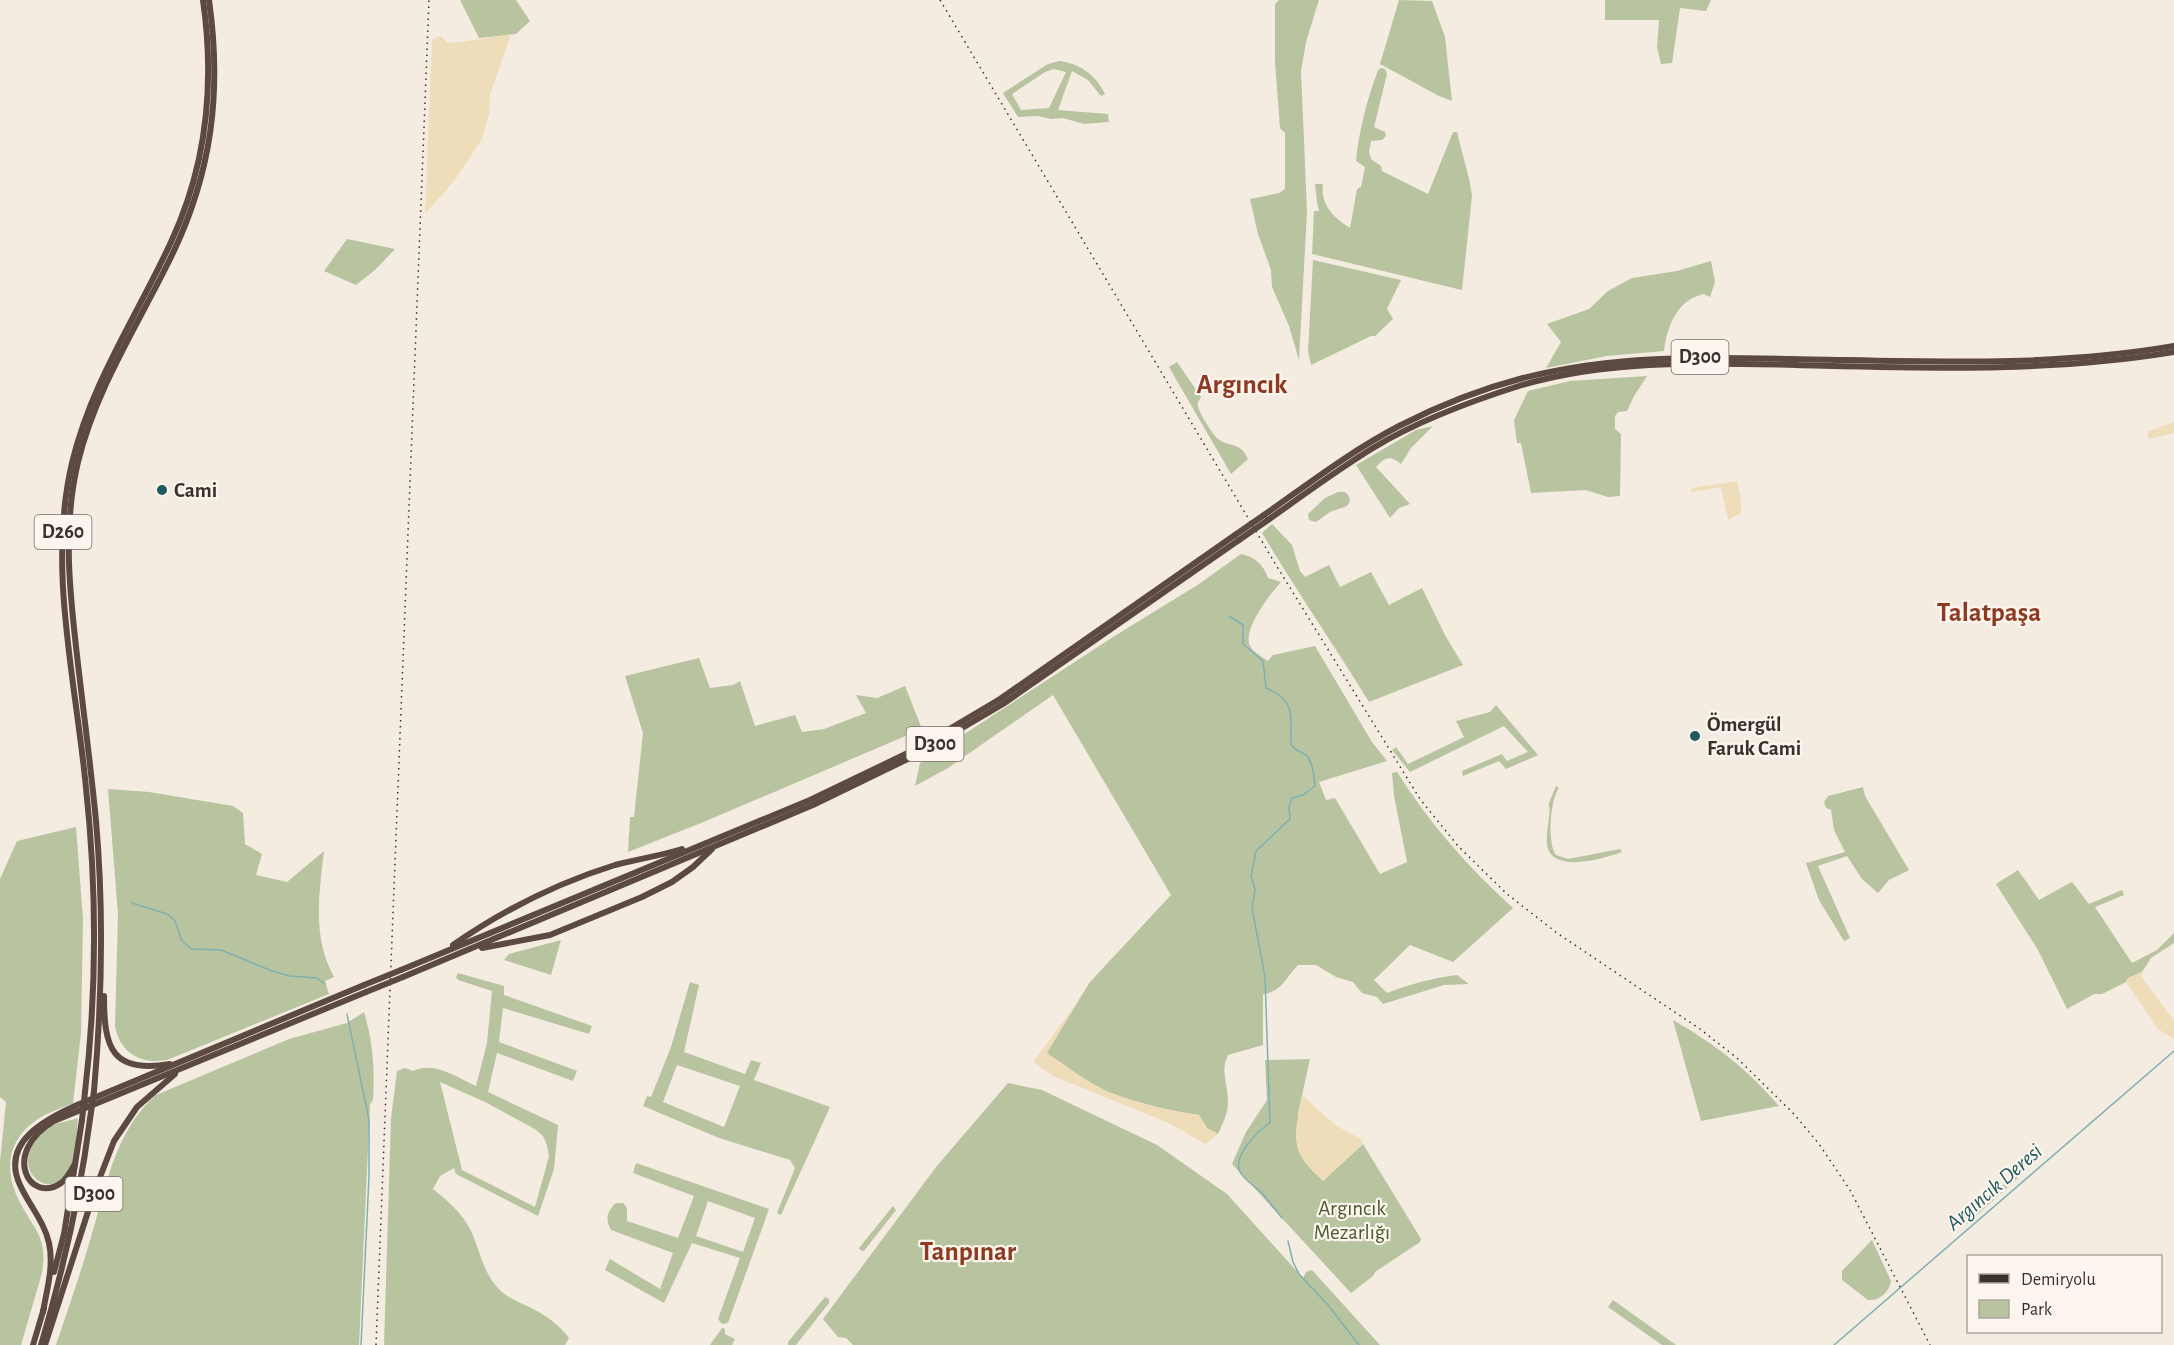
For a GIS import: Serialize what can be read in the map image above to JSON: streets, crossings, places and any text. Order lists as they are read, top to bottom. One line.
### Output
{"streets":{"highway":["D300","D260"]},"crossings":[["D300","D260"]],"districts":["Argıncık","Talatpaşa","Tanpınar"],"water":["Argıncık Deresi"],"parks":["Argıncık Mezarlığı"],"places":["Cami","Ömergül Faruk Cami"],"legend":["Demiryolu","Park"]}
